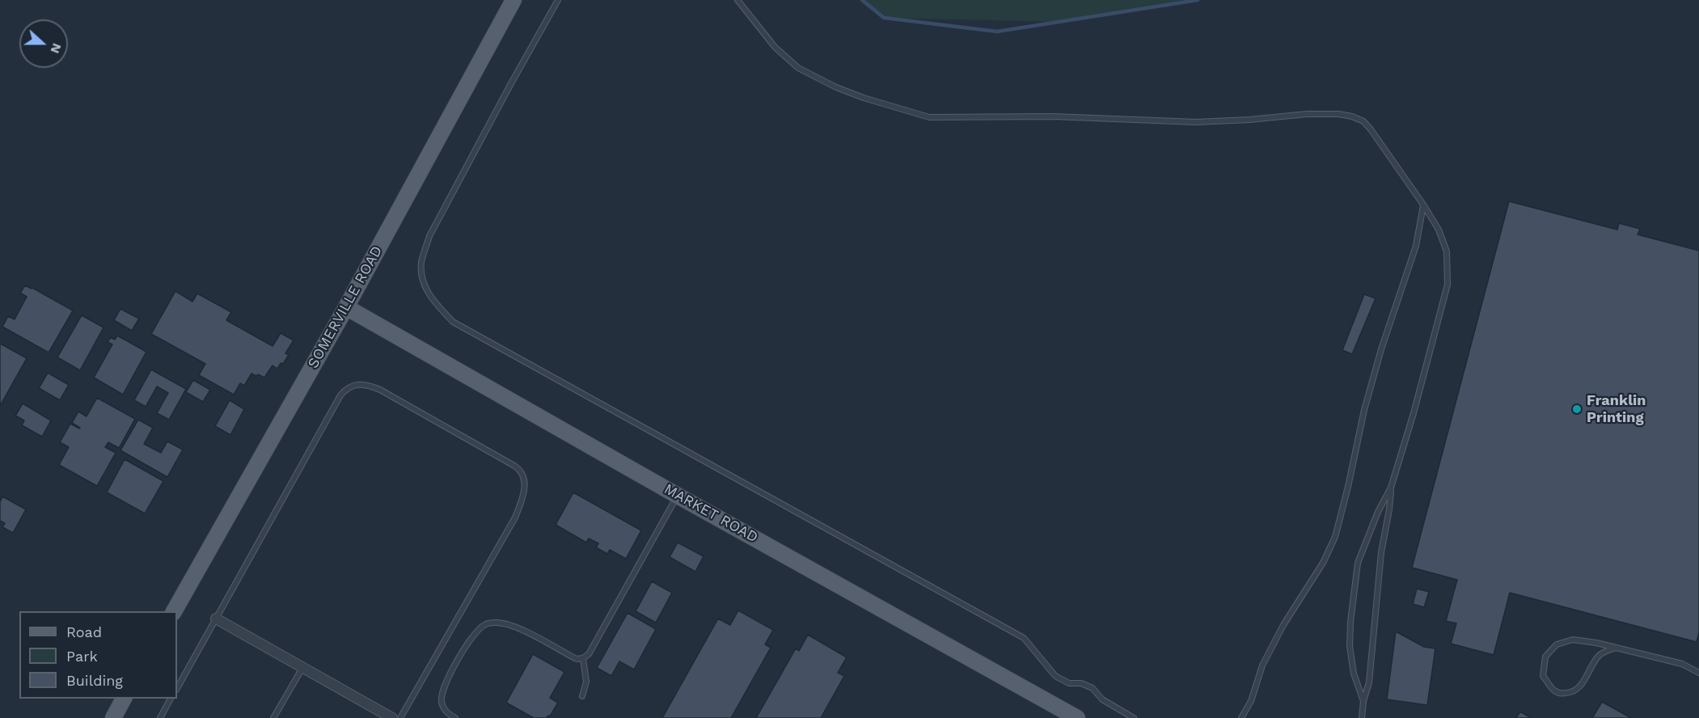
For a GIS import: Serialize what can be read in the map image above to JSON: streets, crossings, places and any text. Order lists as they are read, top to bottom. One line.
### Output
{"streets":{"main road":["SOMERVILLE ROAD","MARKET ROAD"]},"crossings":[["SOMERVILLE ROAD","MARKET ROAD"]],"places":["Franklin Printing"],"legend":["Road","Park","Building"],"north":"right"}
